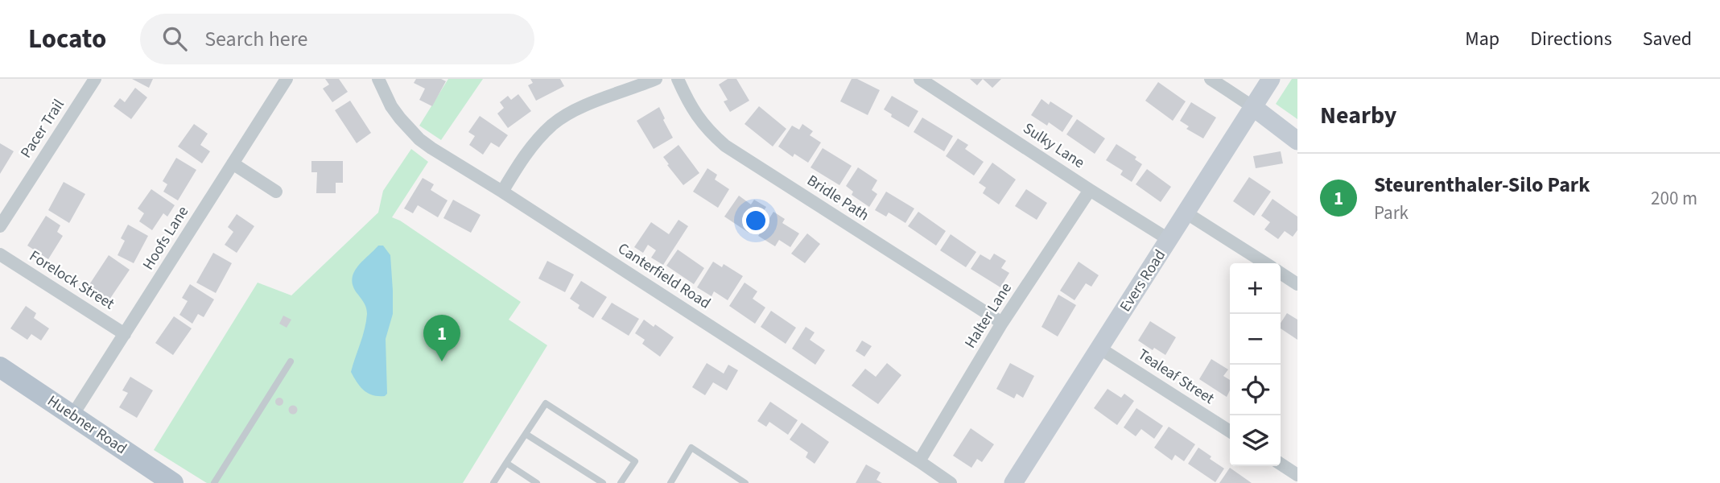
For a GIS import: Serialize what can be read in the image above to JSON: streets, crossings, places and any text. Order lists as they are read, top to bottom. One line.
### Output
{"streets":{"main road":["Evers Road","Huebner Road"],"street":["Pacer Trail","Sulky Lane","Bridle Path","Hoofs Lane","Canterfield Road","Forelock Street","Halter Lane","Tealeaf Street"]},"crossings":[["Sulky Lane","Evers Road"],["Sulky Lane","Halter Lane"],["Bridle Path","Halter Lane"],["Hoofs Lane","Forelock Street"],["Hoofs Lane","Huebner Road"],["Canterfield Road","Halter Lane"],["Evers Road","Tealeaf Street"]],"page":{"header":"Locato","search":"Search here","nav":["Map","Directions","Saved"],"heading":"Nearby","list":[{"mark":"1","name":"Steurenthaler-Silo Park","note":"Park","value":"200 m"}],"map_buttons":["+","−"],"pins":"1"}}
